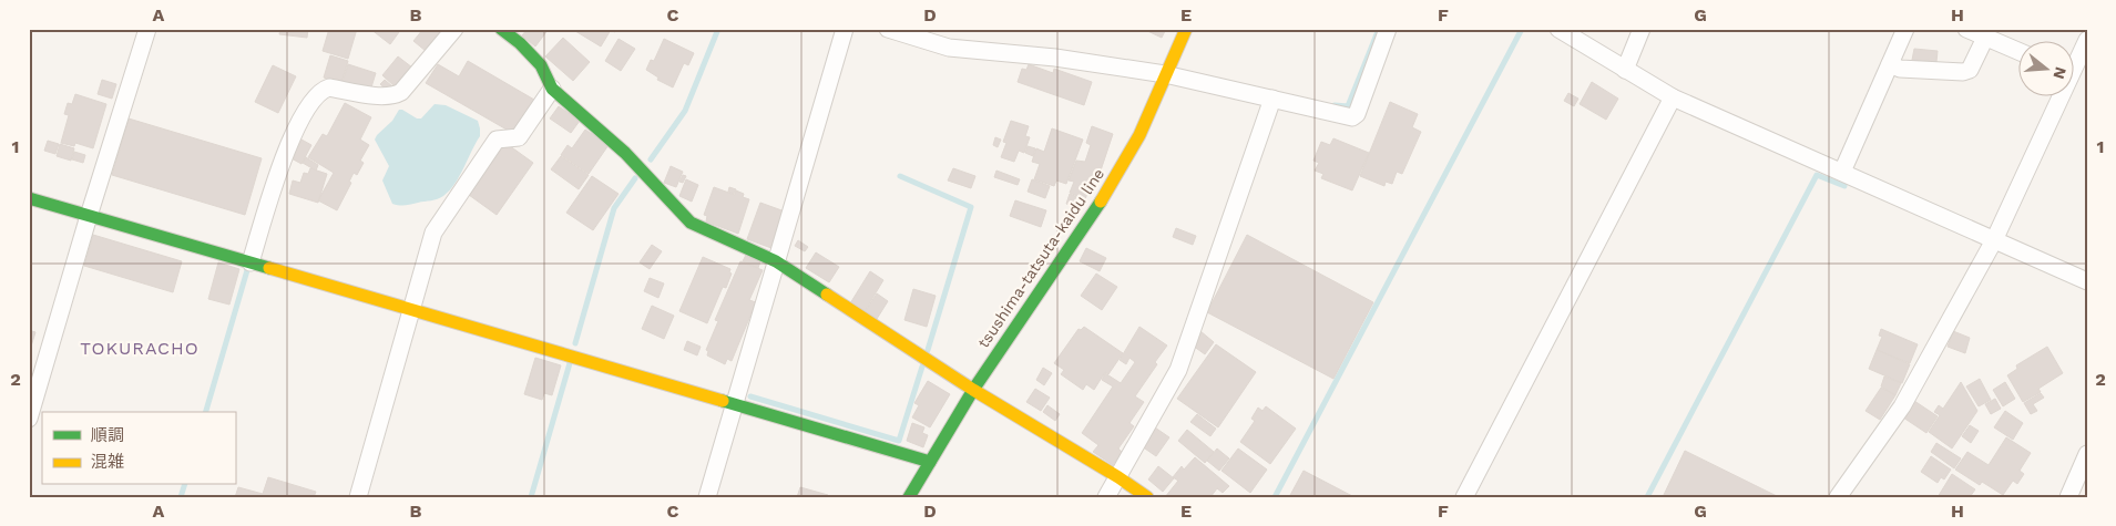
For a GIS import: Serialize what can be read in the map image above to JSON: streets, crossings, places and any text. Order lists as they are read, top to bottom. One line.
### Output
{"streets":{"street":["tsushima-tatsuta-kaidu line"]},"districts":["TOKURACHO"],"legend":["順調","混雑"],"north":"right","grid":{"columns":["A","B","C","D","E","F","G","H"],"rows":["1","2"]}}
